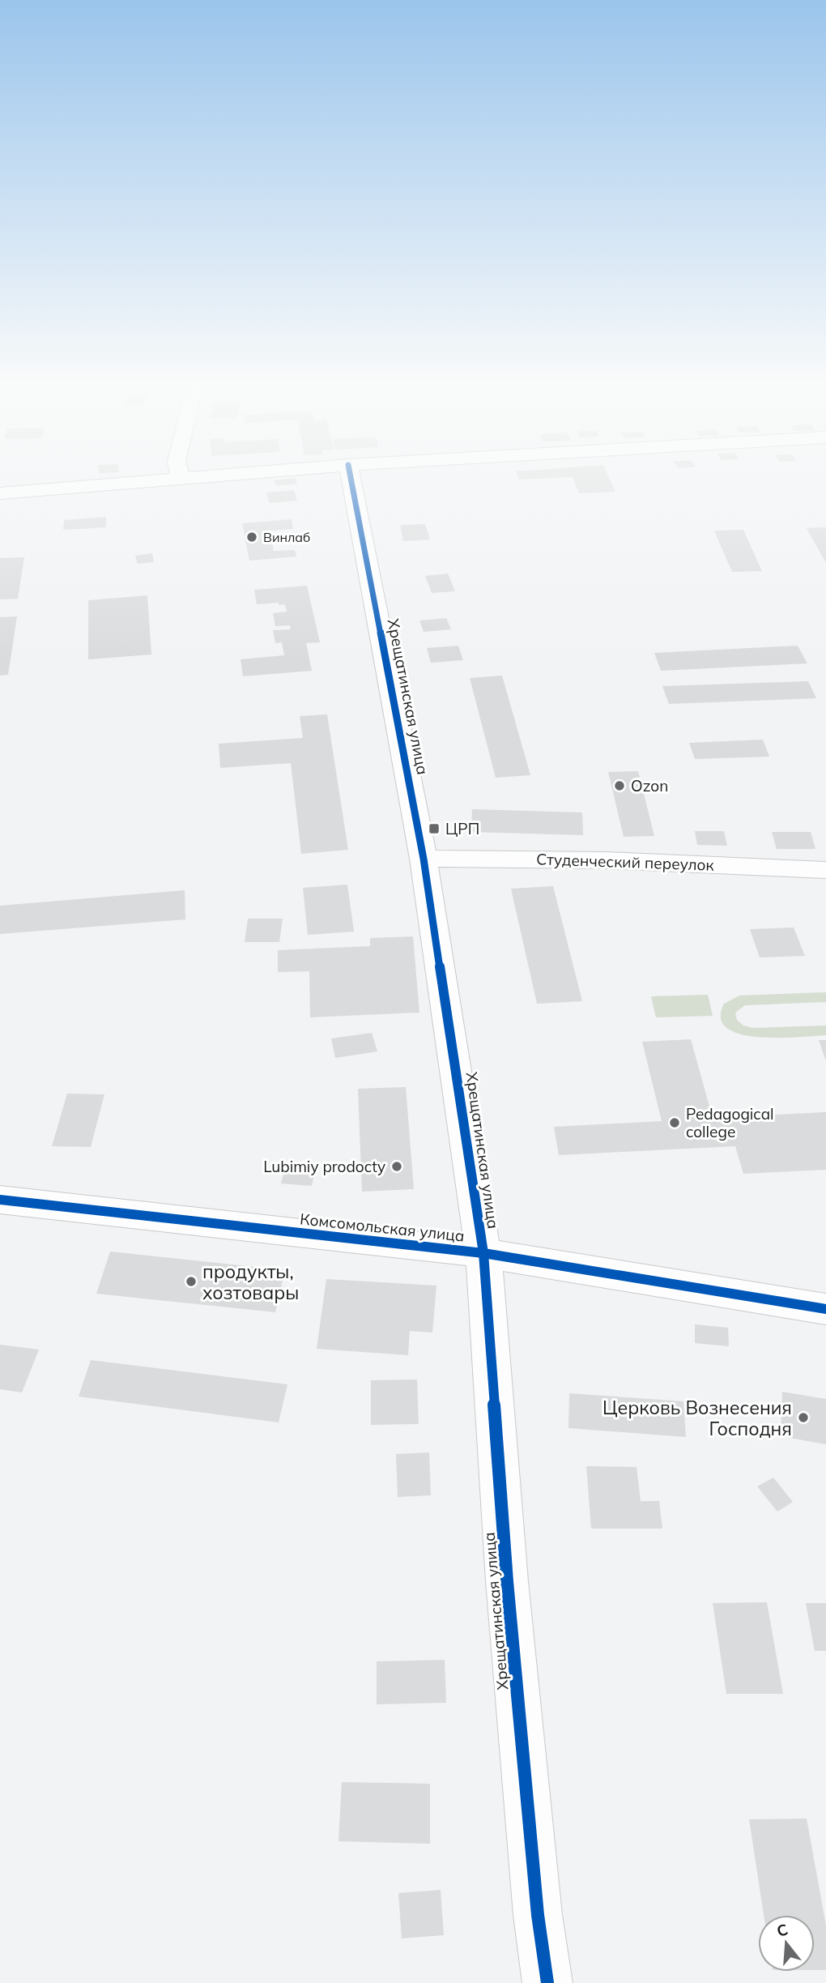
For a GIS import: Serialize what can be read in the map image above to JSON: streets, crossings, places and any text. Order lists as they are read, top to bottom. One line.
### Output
{"streets":{"street":["Хрещатинская улица","Студенческий переулок","Комсомольская улица"]},"crossings":[["Хрещатинская улица","Студенческий переулок"],["Хрещатинская улица","Комсомольская улица"]],"places":{"other":["Винлаб","Ozon","Pedagogical college","Lubimiy prodocty","продукты, хозтовары","Церковь Вознесения Господня"],"transit":["ЦРП"]},"north":"top"}
